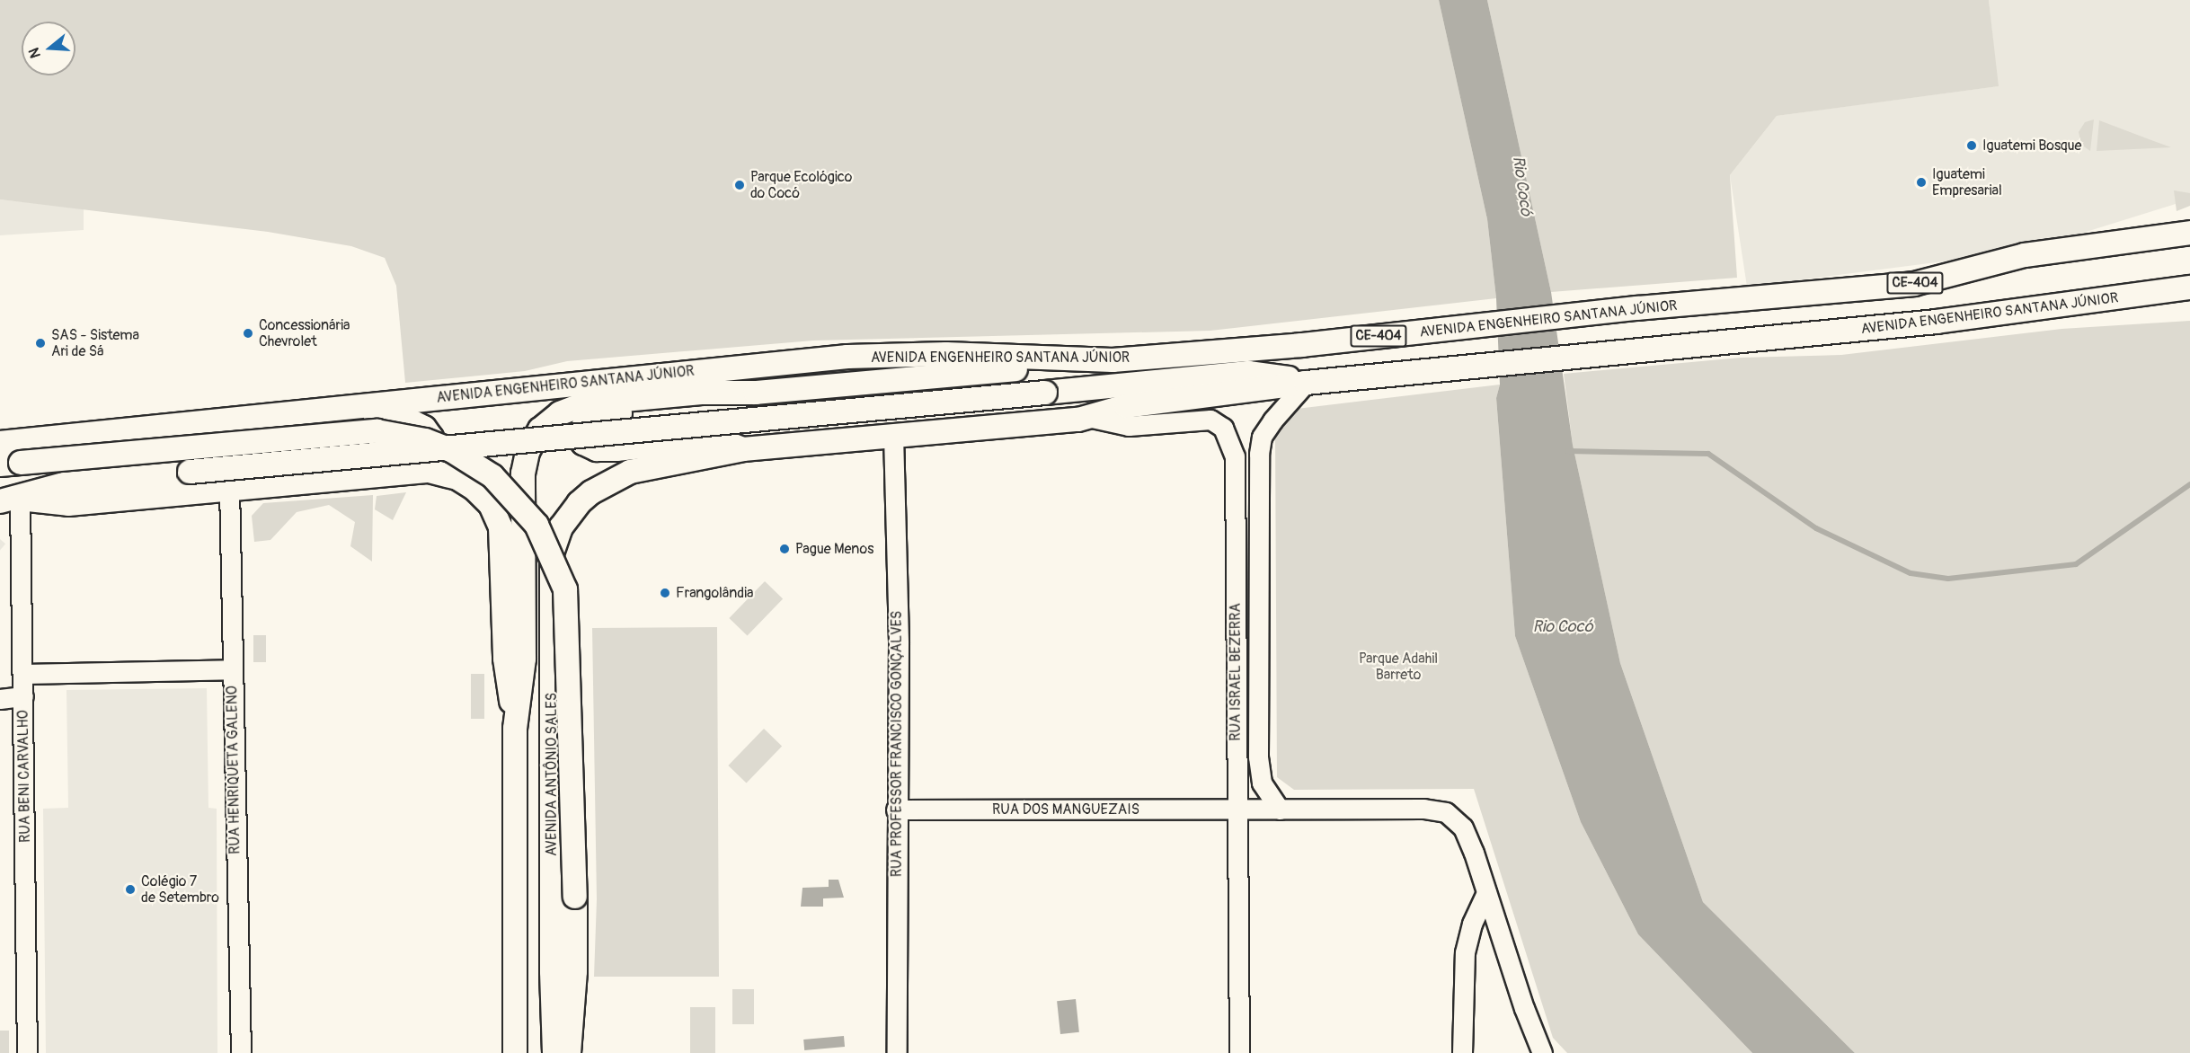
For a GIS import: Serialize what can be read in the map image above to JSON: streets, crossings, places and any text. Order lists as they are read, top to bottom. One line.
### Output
{"streets":{"main road":["CE-404","AVENIDA ENGENHEIRO SANTANA JÚNIOR","AVENIDA ANTÔNIO SALES"],"street":["RUA ISRAEL BEZERRA","RUA PROFESSOR FRANCISCO GONÇALVES","RUA HENRIQUETA GALENO","RUA BENI CARVALHO","RUA DOS MANGUEZAIS"]},"crossings":[["AVENIDA ENGENHEIRO SANTANA JÚNIOR","RUA ISRAEL BEZERRA"],["AVENIDA ENGENHEIRO SANTANA JÚNIOR","RUA PROFESSOR FRANCISCO GONÇALVES"],["AVENIDA ENGENHEIRO SANTANA JÚNIOR","AVENIDA ANTÔNIO SALES"],["AVENIDA ENGENHEIRO SANTANA JÚNIOR","RUA BENI CARVALHO"],["RUA ISRAEL BEZERRA","RUA DOS MANGUEZAIS"],["RUA PROFESSOR FRANCISCO GONÇALVES","RUA DOS MANGUEZAIS"]],"water":["Rio Cocó"],"parks":["Parque Adahil Barreto"],"places":["Iguatemi Bosque","Iguatemi Empresarial","Parque Ecológico do Cocó","Concessionária Chevrolet","SAS - Sistema Ari de Sá","Pague Menos","Frangolândia","Colégio 7 de Setembro"],"north":"left"}
